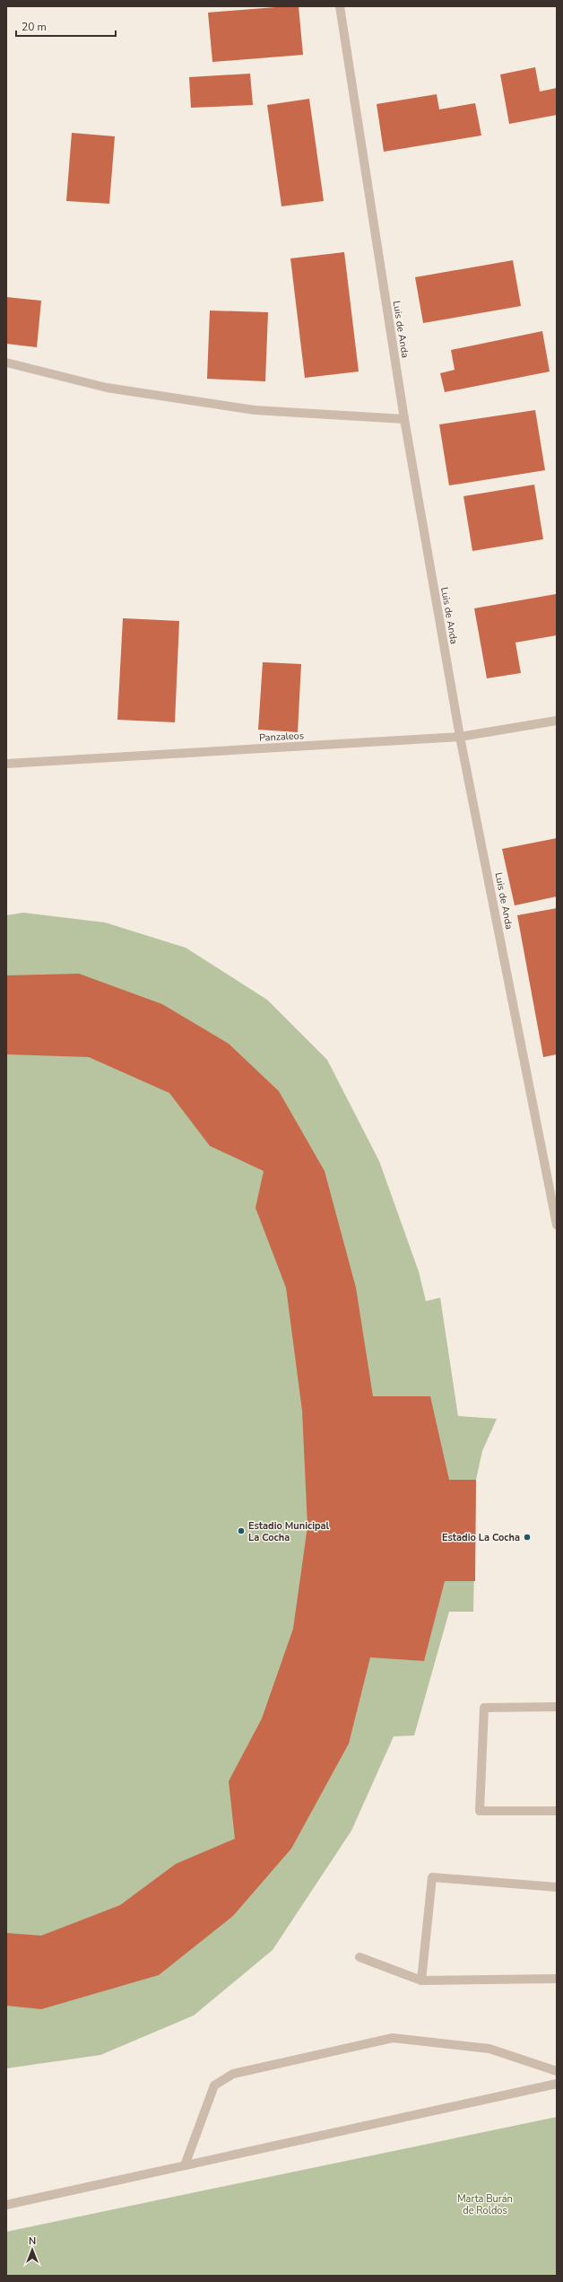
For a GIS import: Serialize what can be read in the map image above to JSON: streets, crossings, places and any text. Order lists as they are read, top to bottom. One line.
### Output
{"streets":{"street":["Luis de Anda","Panzaleos"]},"crossings":[["Luis de Anda","Panzaleos"]],"parks":["Marta Burán de Roldos"],"places":["Estadio Municipal La Cocha","Estadio La Cocha"],"scale_bar":"20 m","north":"top"}
